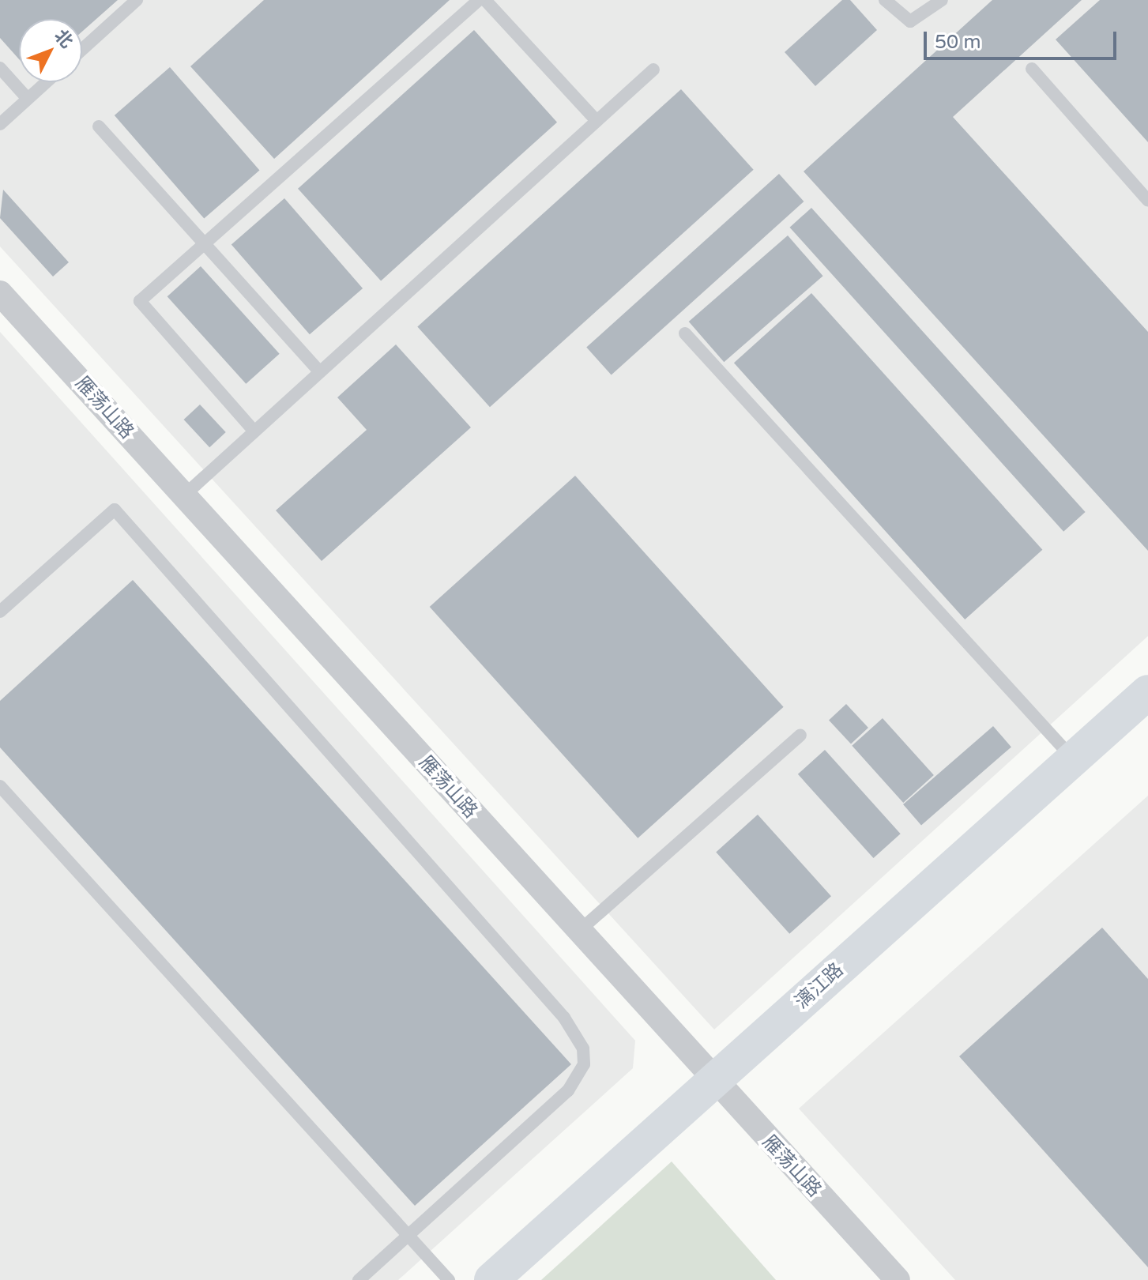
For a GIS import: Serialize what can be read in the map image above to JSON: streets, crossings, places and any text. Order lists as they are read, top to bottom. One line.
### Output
{"streets":{"street":["雁荡山路","漓江路"]},"crossings":[["雁荡山路","漓江路"]],"scale_bar":"50 m","north":"top right"}
